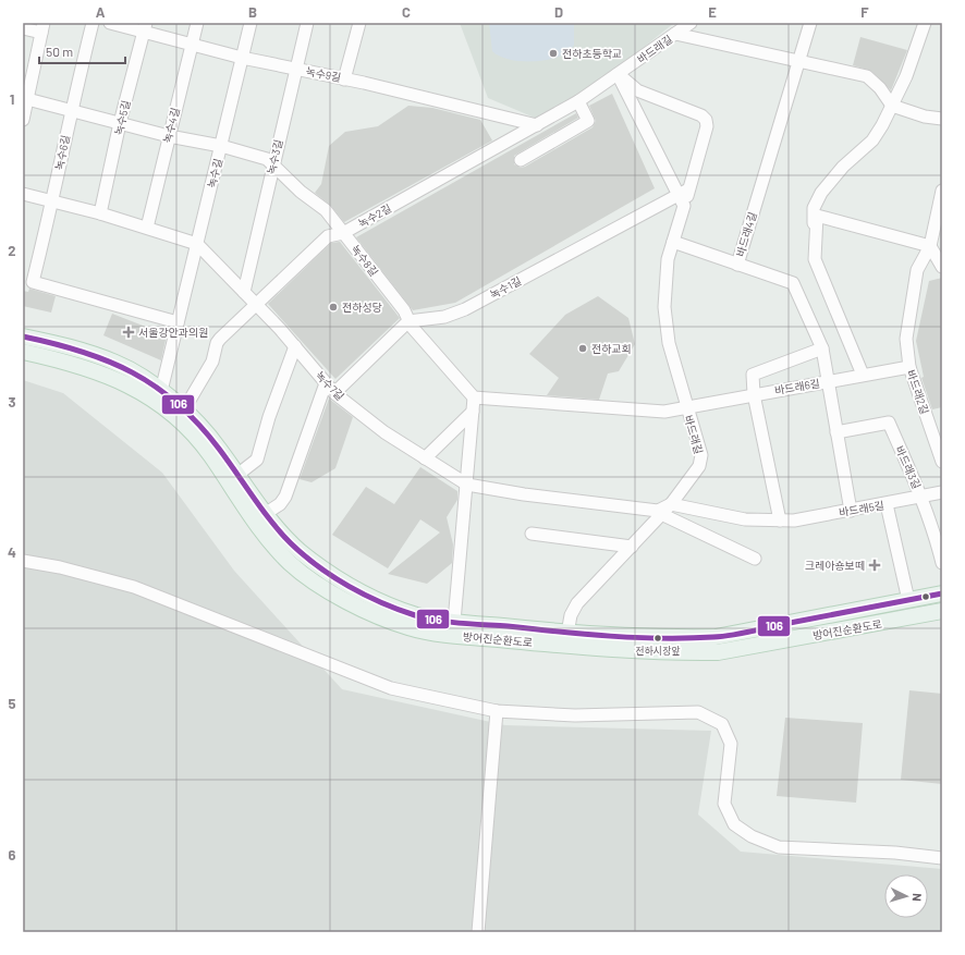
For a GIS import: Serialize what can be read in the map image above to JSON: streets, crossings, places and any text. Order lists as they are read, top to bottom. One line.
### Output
{"streets":{"main road":["방어진순환도로"],"street":["바드래길","녹수9길","녹수5길","녹수4길","녹수6길","녹수3길","녹수길","녹수2길","바드래4길","녹수8길","녹수1길","녹수7길","바드래6길","바드래2길","바드래3길","바드래5길"]},"crossings":[["바드래길","녹수2길"],["바드래길","녹수1길"],["바드래길","녹수7길"],["바드래길","바드래6길"],["바드래길","바드래5길"],["바드래길","방어진순환도로"],["녹수9길","녹수5길"],["녹수9길","녹수4길"],["녹수9길","녹수3길"],["녹수9길","녹수길"],["녹수9길","녹수2길"],["녹수5길","녹수8길"],["녹수5길","녹수7길"],["녹수4길","녹수8길"],["녹수4길","녹수7길"],["녹수6길","녹수길"],["녹수6길","녹수8길"],["녹수6길","녹수7길"],["녹수3길","녹수8길"],["녹수3길","녹수7길"],["녹수길","녹수8길"],["녹수길","녹수7길"],["녹수길","방어진순환도로"],["녹수2길","녹수8길"],["녹수2길","녹수7길"],["녹수2길","방어진순환도로"],["바드래4길","바드래6길"],["바드래4길","바드래3길"],["바드래4길","바드래5길"],["녹수8길","녹수1길"],["녹수7길","바드래5길"],["바드래6길","바드래2길"],["바드래3길","바드래5길"]],"places":{"other":["전하초등학교","전하성당","전하교회","전하시장앞"],"health":["서울강안과의원","크레아숑보떼"]},"lines":["transit line 106"],"scale_bar":"50 m","north":"right","grid":{"columns":["A","B","C","D","E","F"],"rows":["1","2","3","4","5","6"]}}
